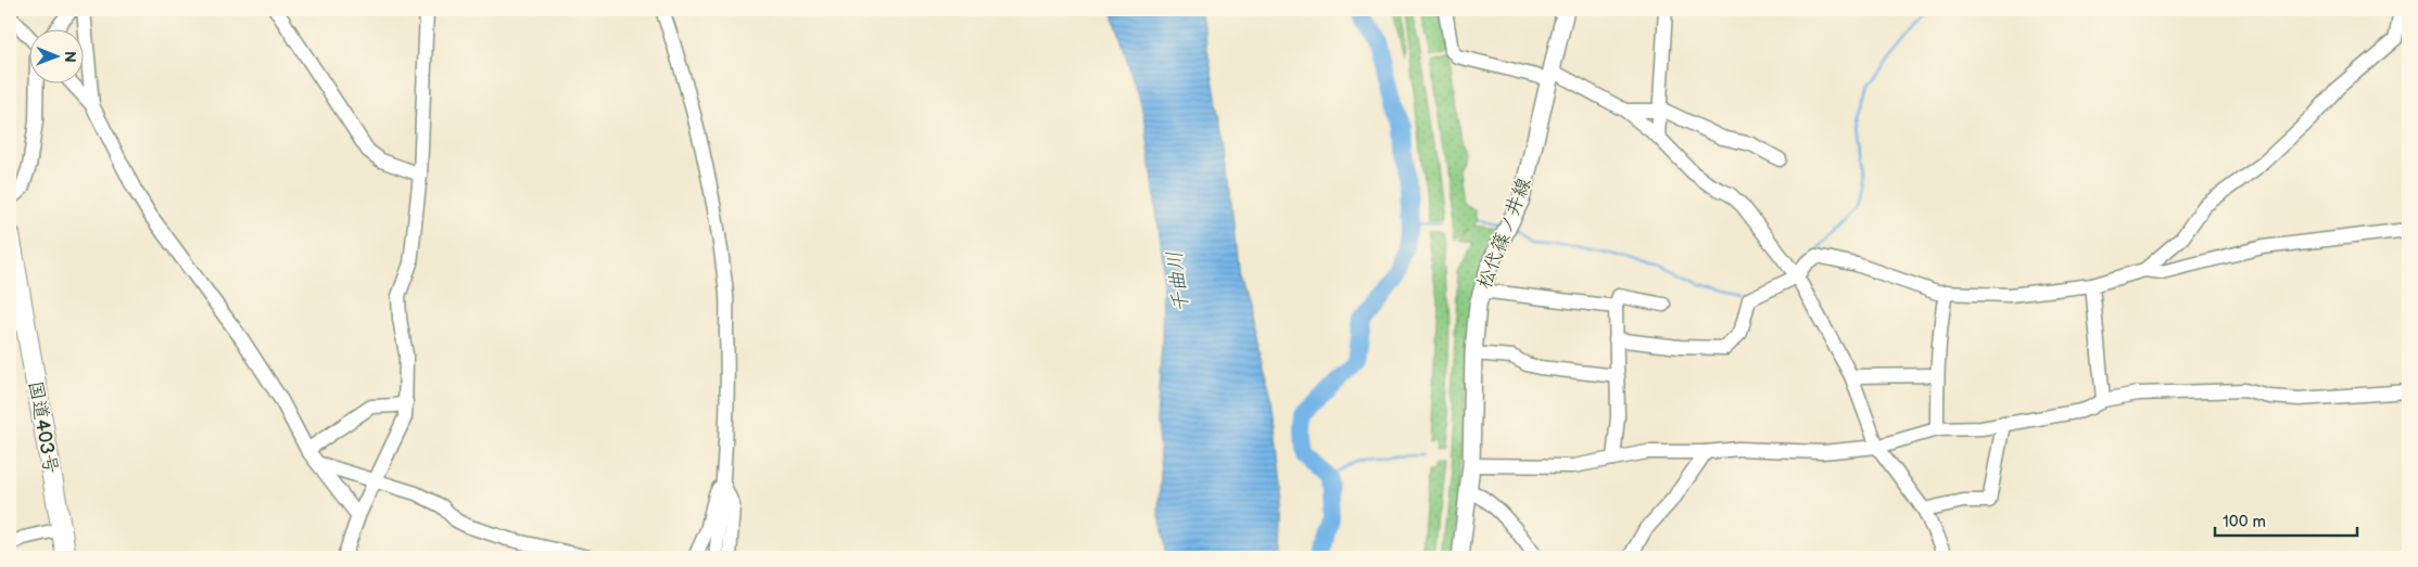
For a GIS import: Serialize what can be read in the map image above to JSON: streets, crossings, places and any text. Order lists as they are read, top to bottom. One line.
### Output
{"streets":{"highway":["国道403号"],"main road":["松代篠ノ井線"]},"water":["千曲川"],"scale_bar":"100 m","north":"right"}
